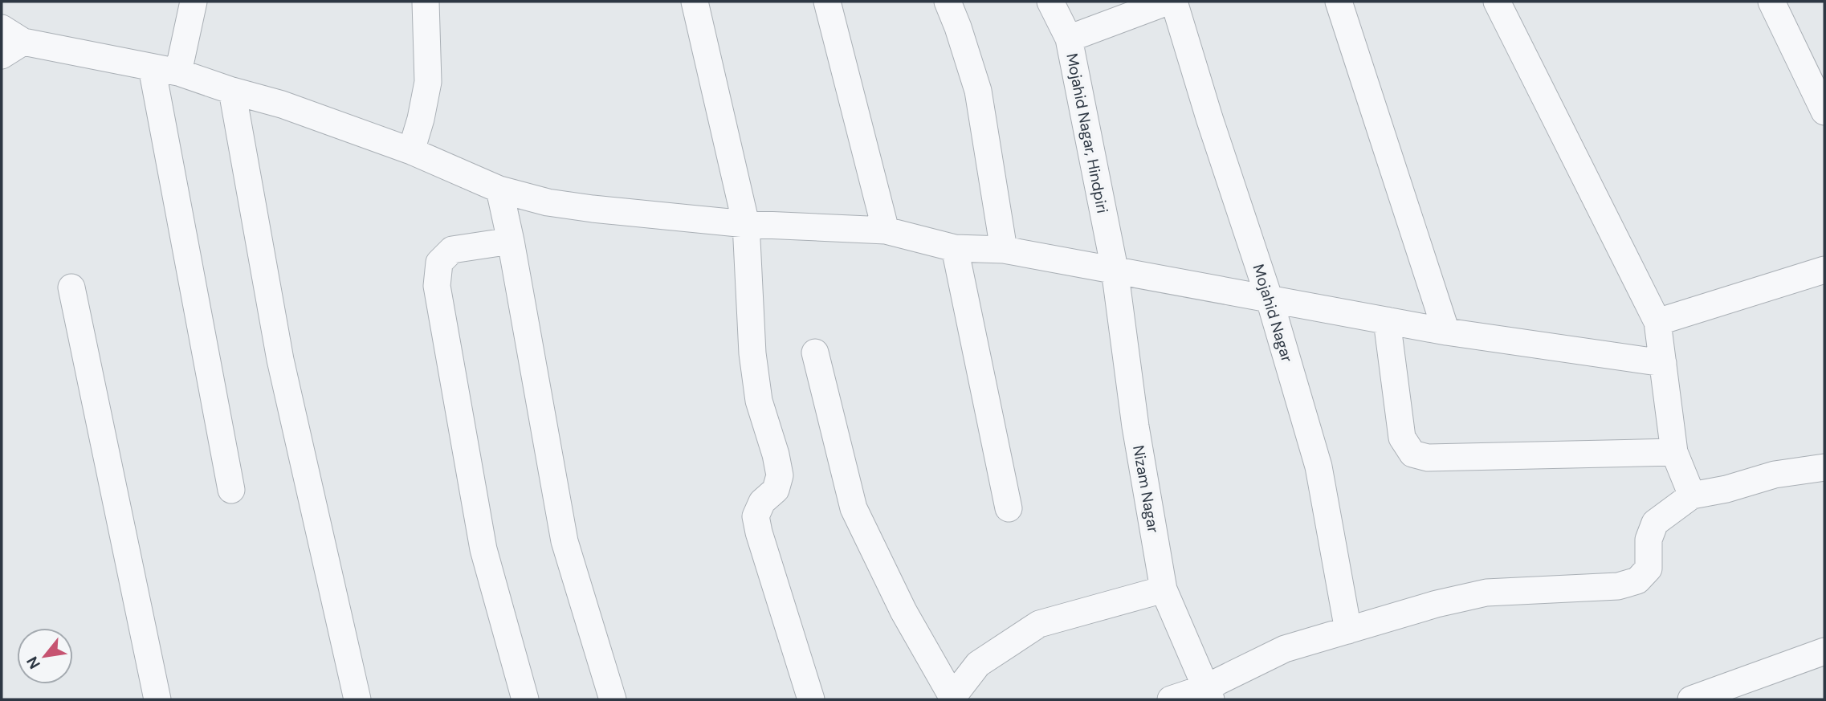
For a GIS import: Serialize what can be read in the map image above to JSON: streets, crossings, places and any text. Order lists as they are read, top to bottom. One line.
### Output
{"streets":{"street":["Mojahid Nagar, Hindpiri","Mojahid Nagar","Nizam Nagar"]},"crossings":[["Mojahid Nagar, Hindpiri","Nizam Nagar"]],"north":"bottom left"}
